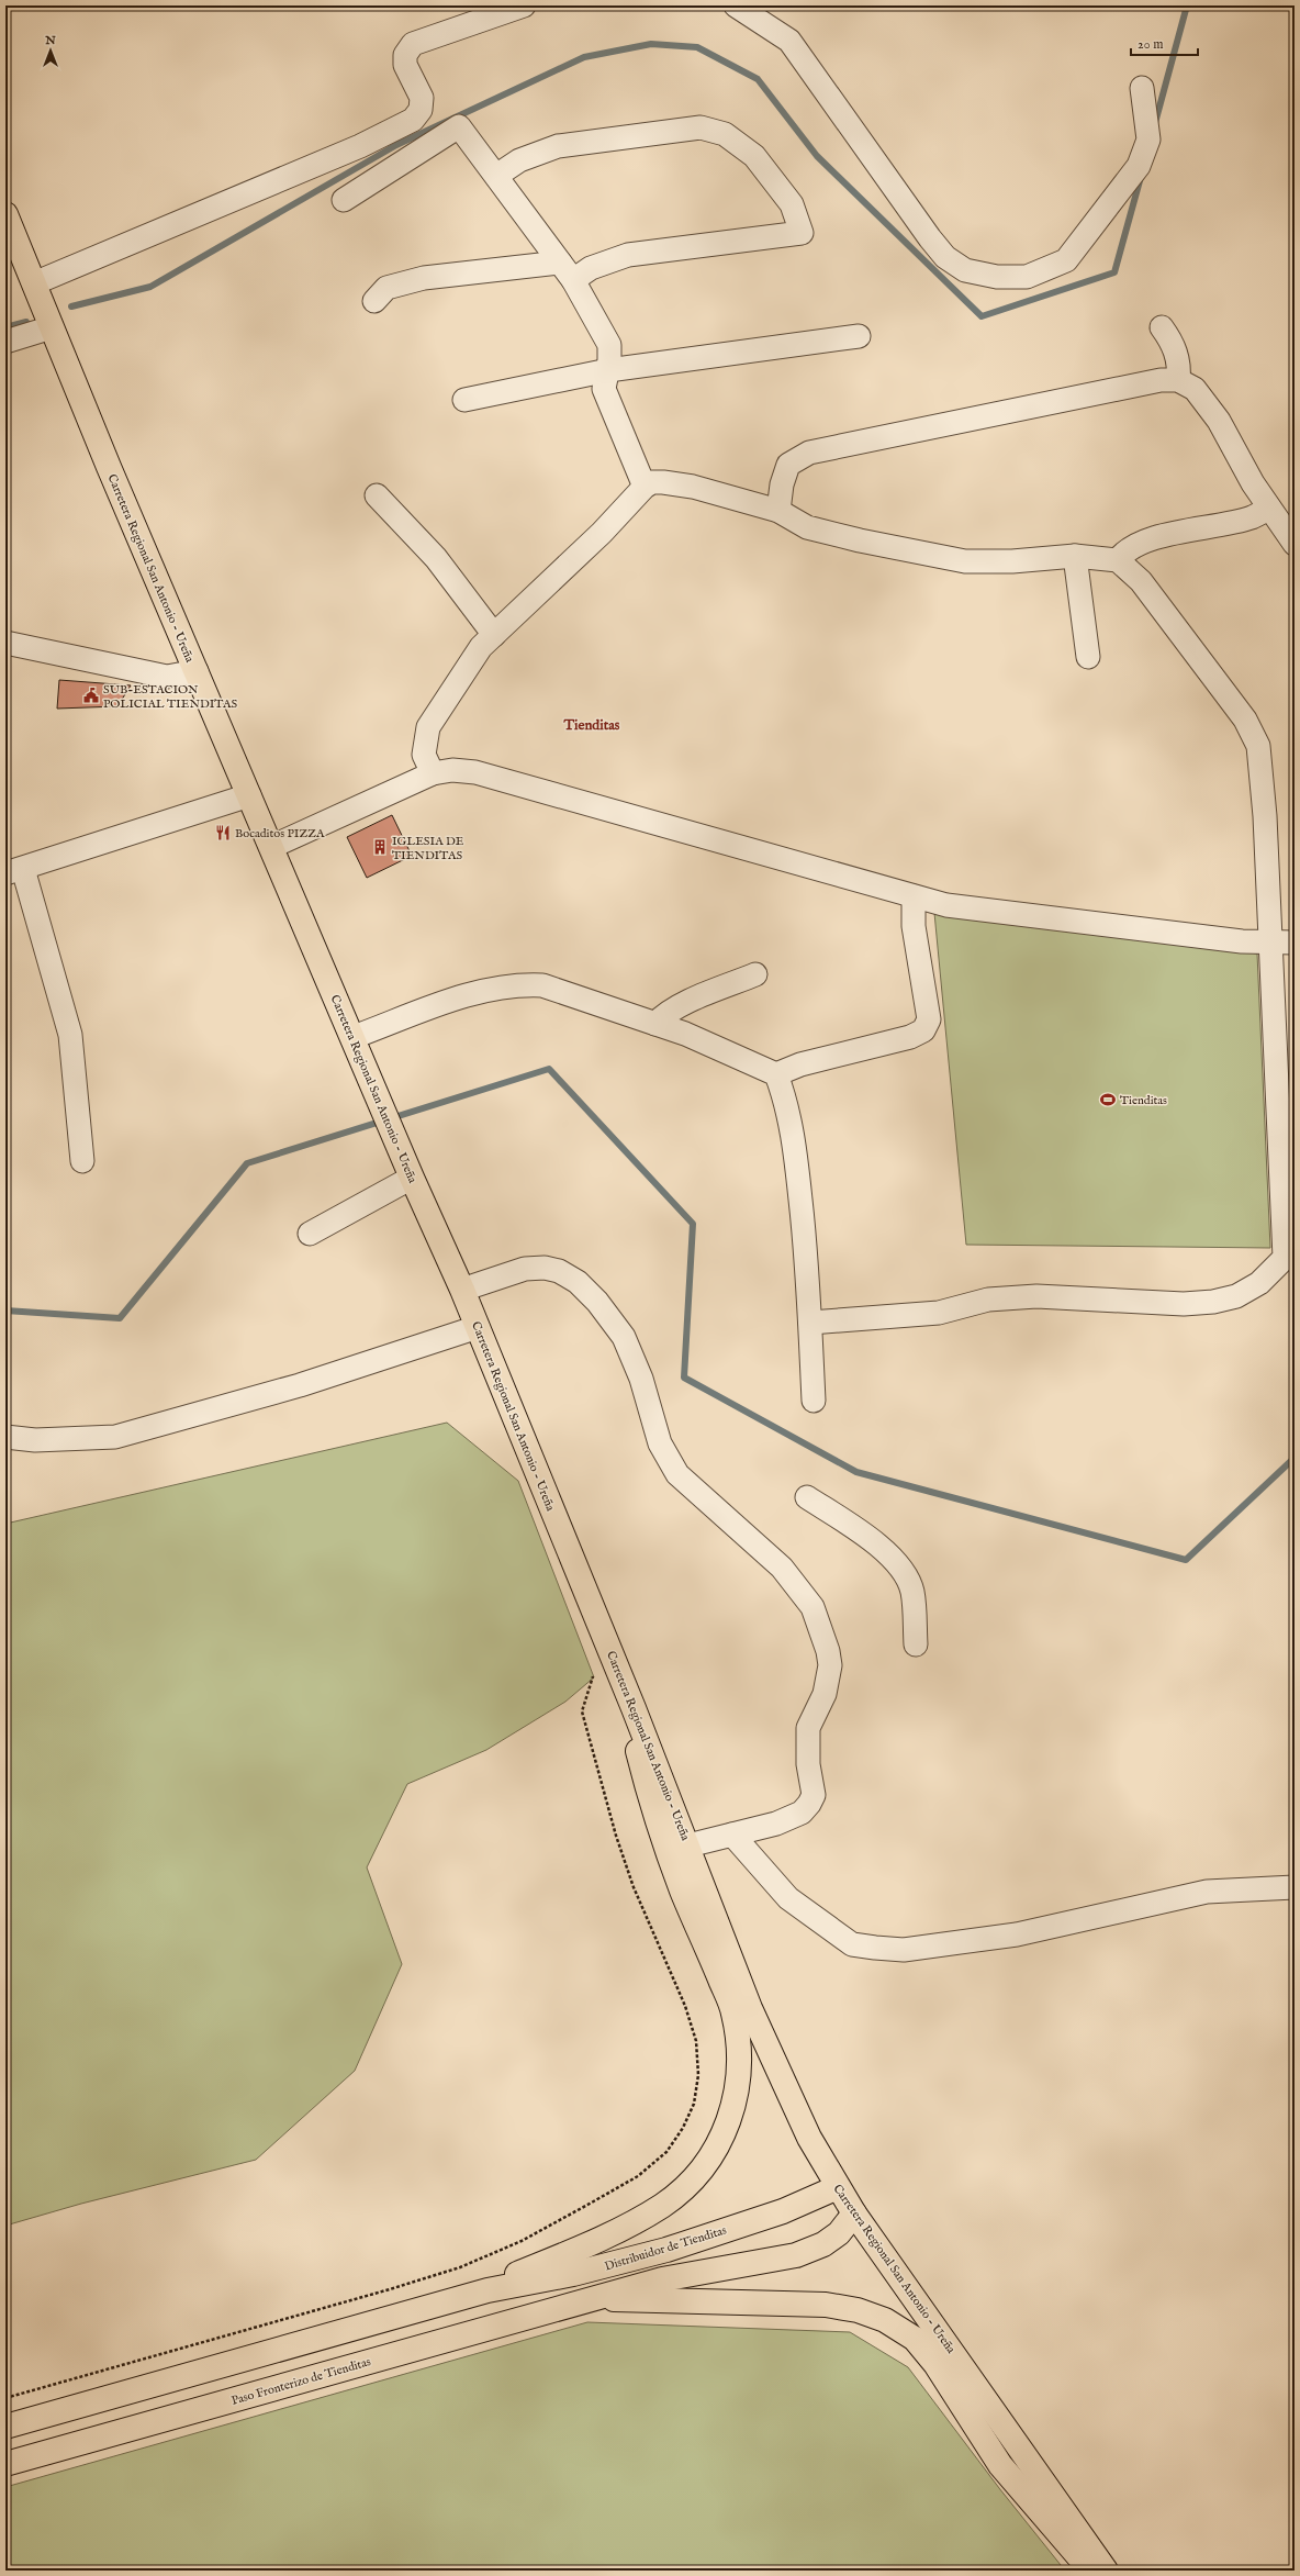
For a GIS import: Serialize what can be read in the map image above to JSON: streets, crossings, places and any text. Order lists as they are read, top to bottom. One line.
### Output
{"streets":{"main road":["Carretera Regional San Antonio - Ureña","Distribuidor de Tienditas","Paso Fronterizo de Tienditas"]},"crossings":[["Carretera Regional San Antonio - Ureña","Distribuidor de Tienditas"]],"districts":["Tienditas"],"places":{"public building":["SUB-ESTACION POLICIAL TIENDITAS"],"restaurant":["Bocaditos PIZZA"],"building":["IGLESIA DE TIENDITAS"],"sports":["Tienditas"]},"scale_bar":"20 m","north":"top"}
